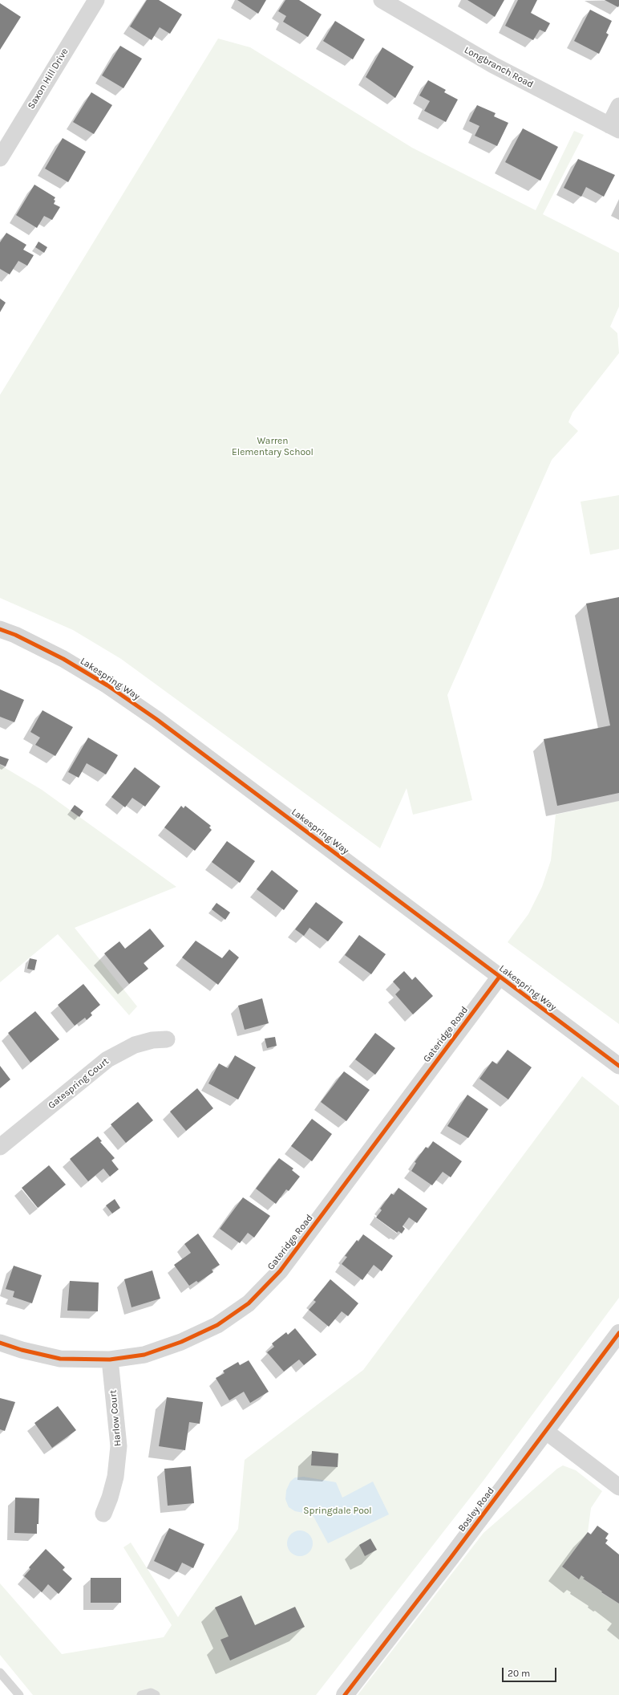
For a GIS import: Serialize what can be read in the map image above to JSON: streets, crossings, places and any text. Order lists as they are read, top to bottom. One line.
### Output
{"streets":{"street":["Longbranch Road","Saxon Hill Drive","Lakespring Way","Gateridge Road","Gatespring Court","Harlow Court","Bosley Road"]},"crossings":[["Lakespring Way","Gateridge Road"],["Gateridge Road","Harlow Court"]],"parks":["Warren Elementary School","Springdale Pool"],"scale_bar":"20 m"}
